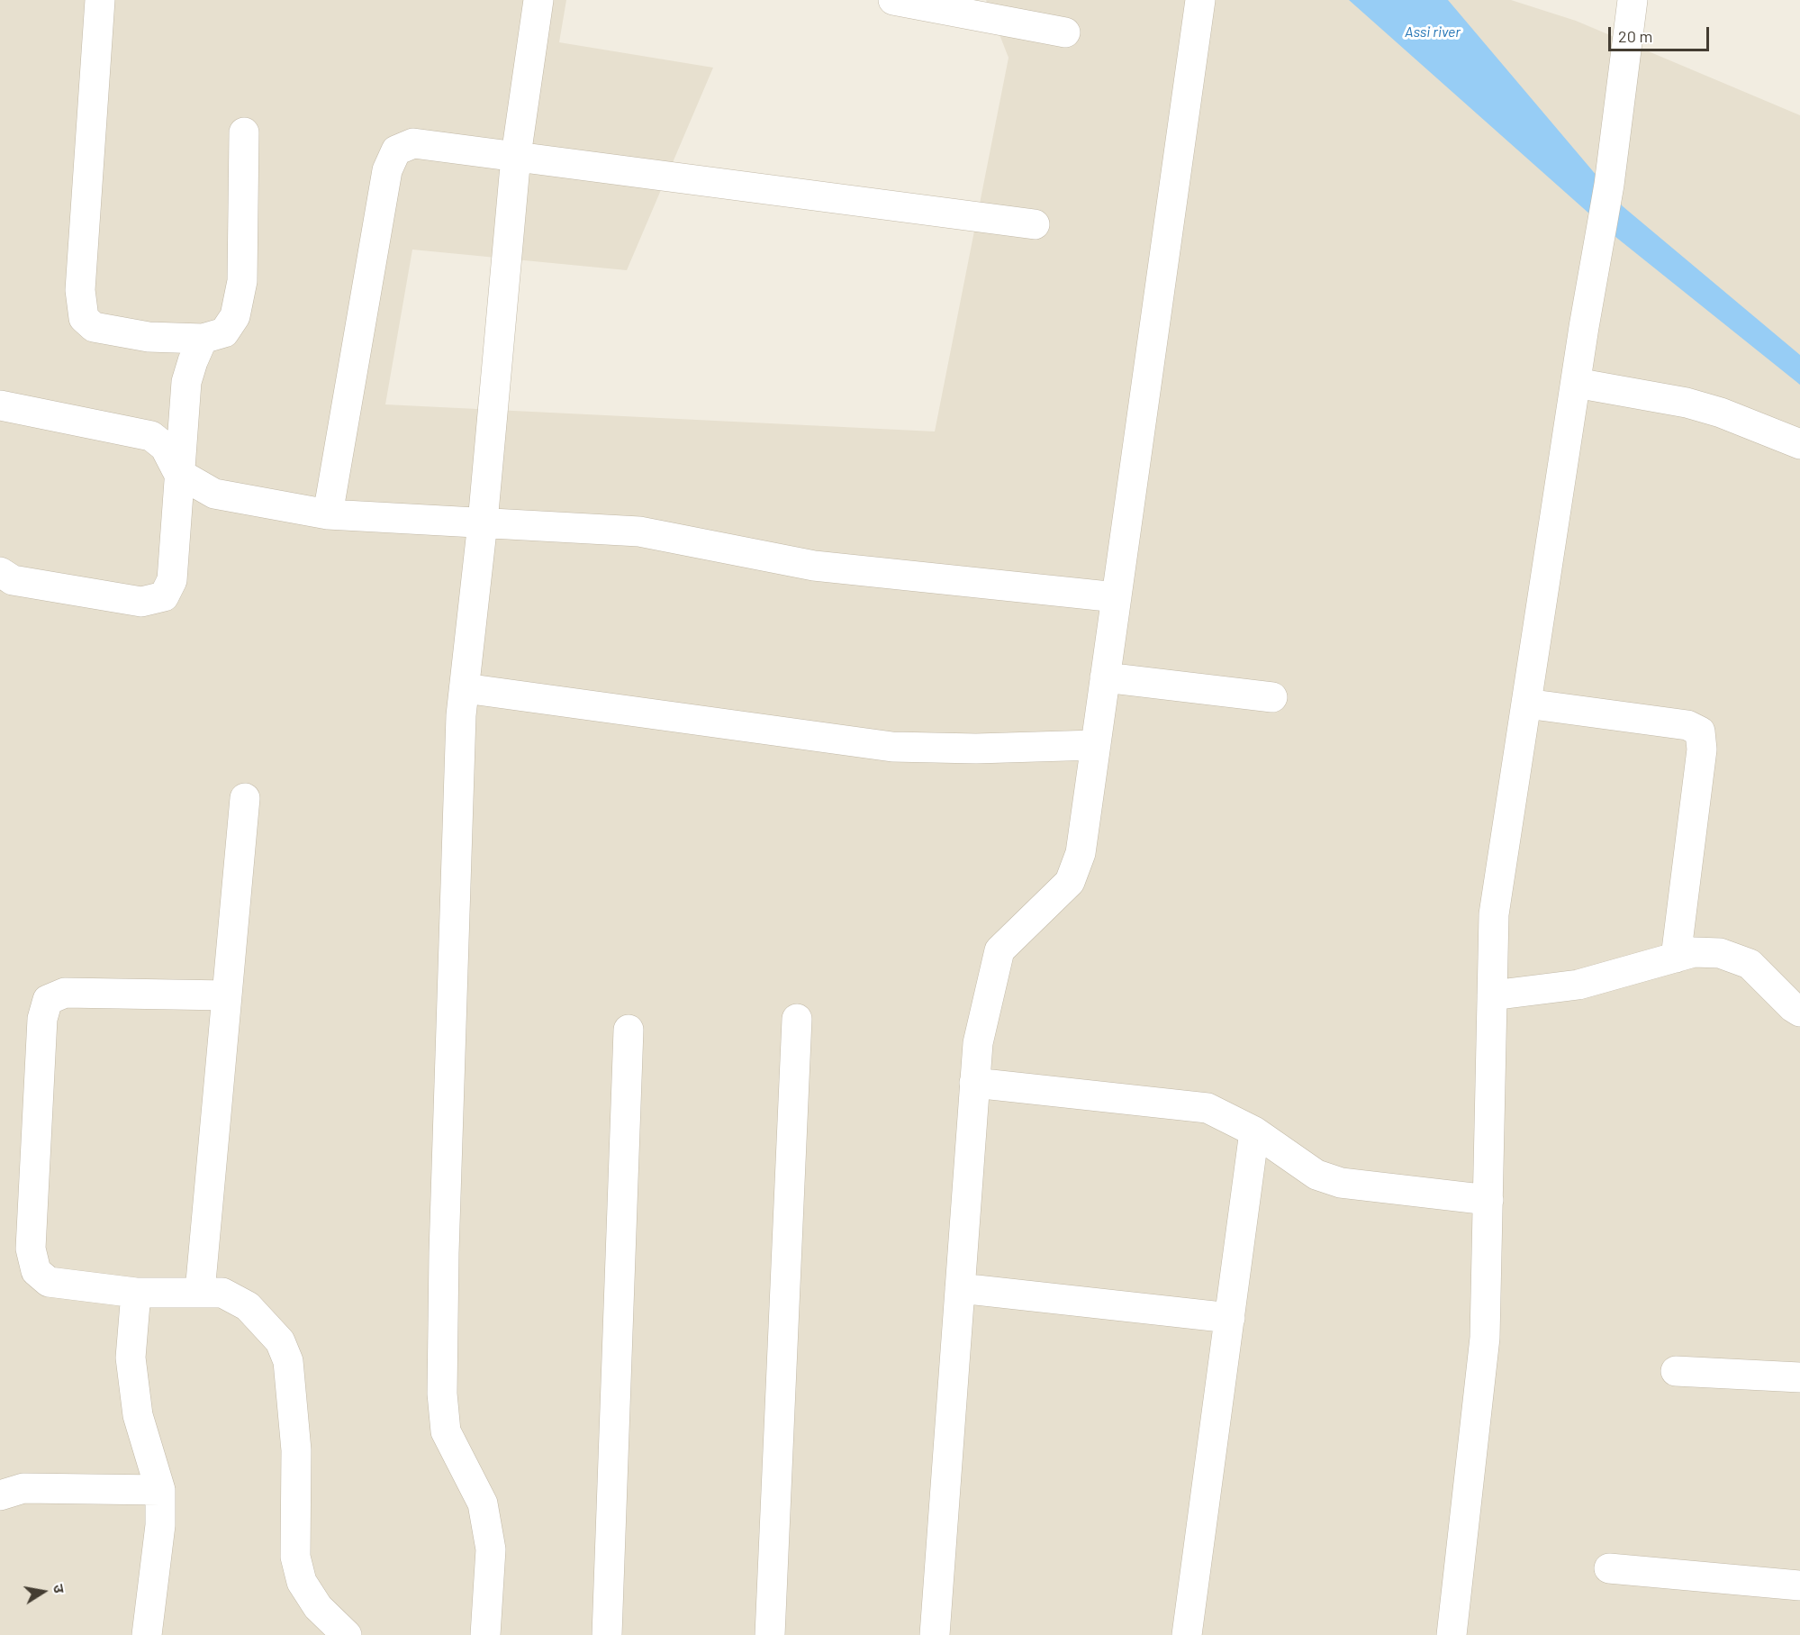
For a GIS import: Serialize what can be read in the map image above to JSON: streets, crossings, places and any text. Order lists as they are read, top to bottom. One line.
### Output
{"water":["Assi river"],"scale_bar":"20 m","north":"right"}
